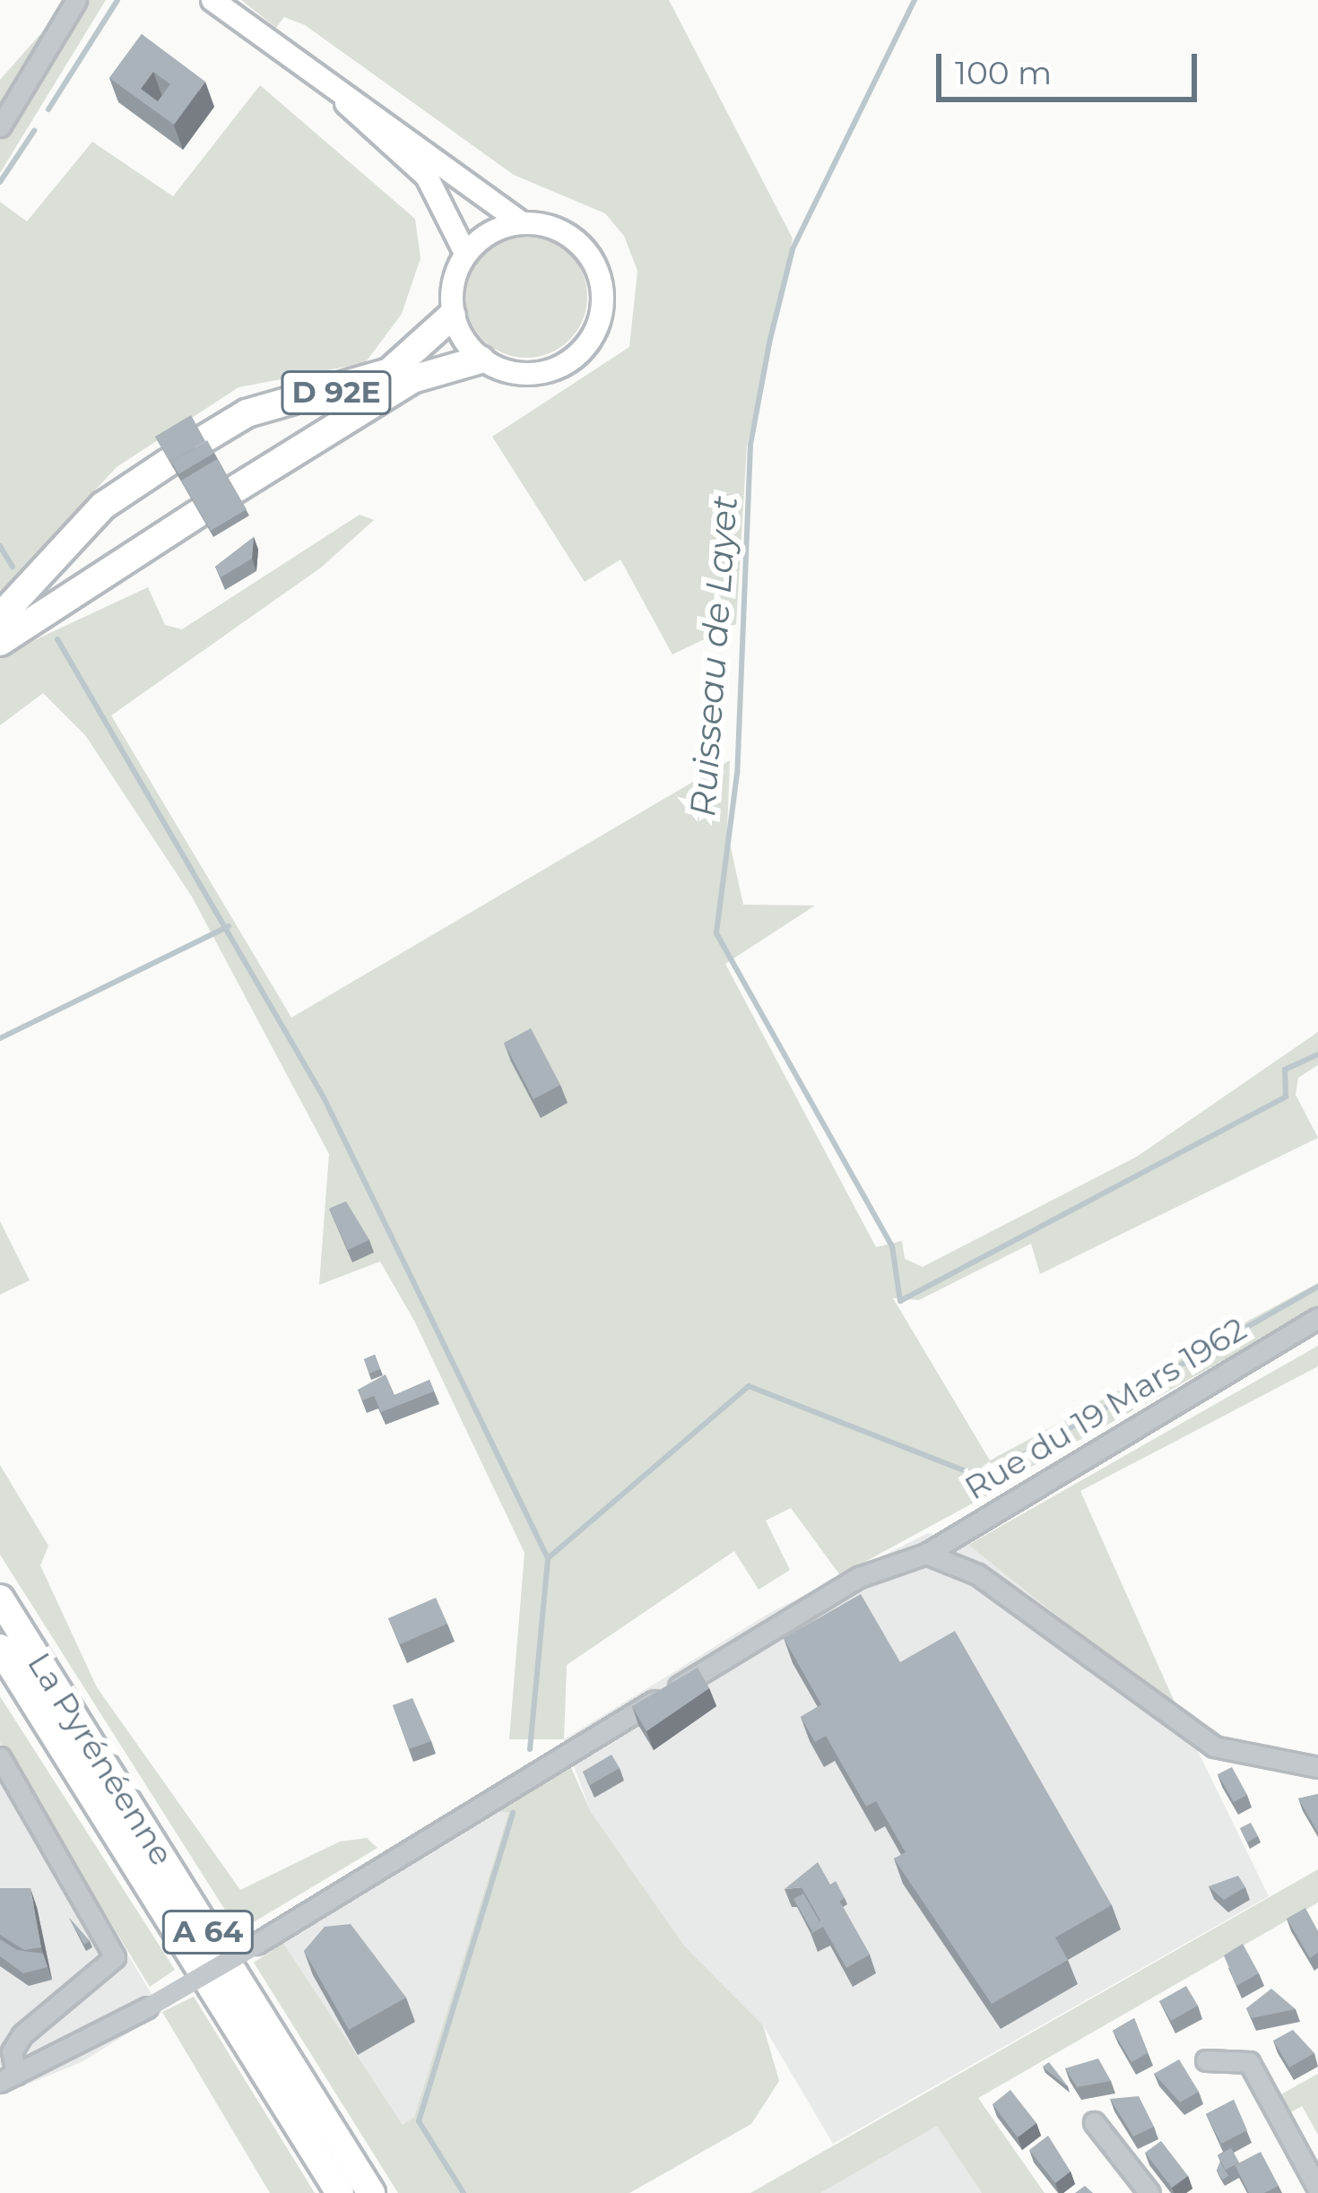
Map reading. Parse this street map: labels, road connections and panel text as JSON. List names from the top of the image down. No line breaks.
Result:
{"streets":{"highway":["D 92E","La Pyrénéenne","A 64"],"street":["Rue du 19 Mars 1962"]},"water":["Ruisseau de Layet"],"scale_bar":"100 m"}
